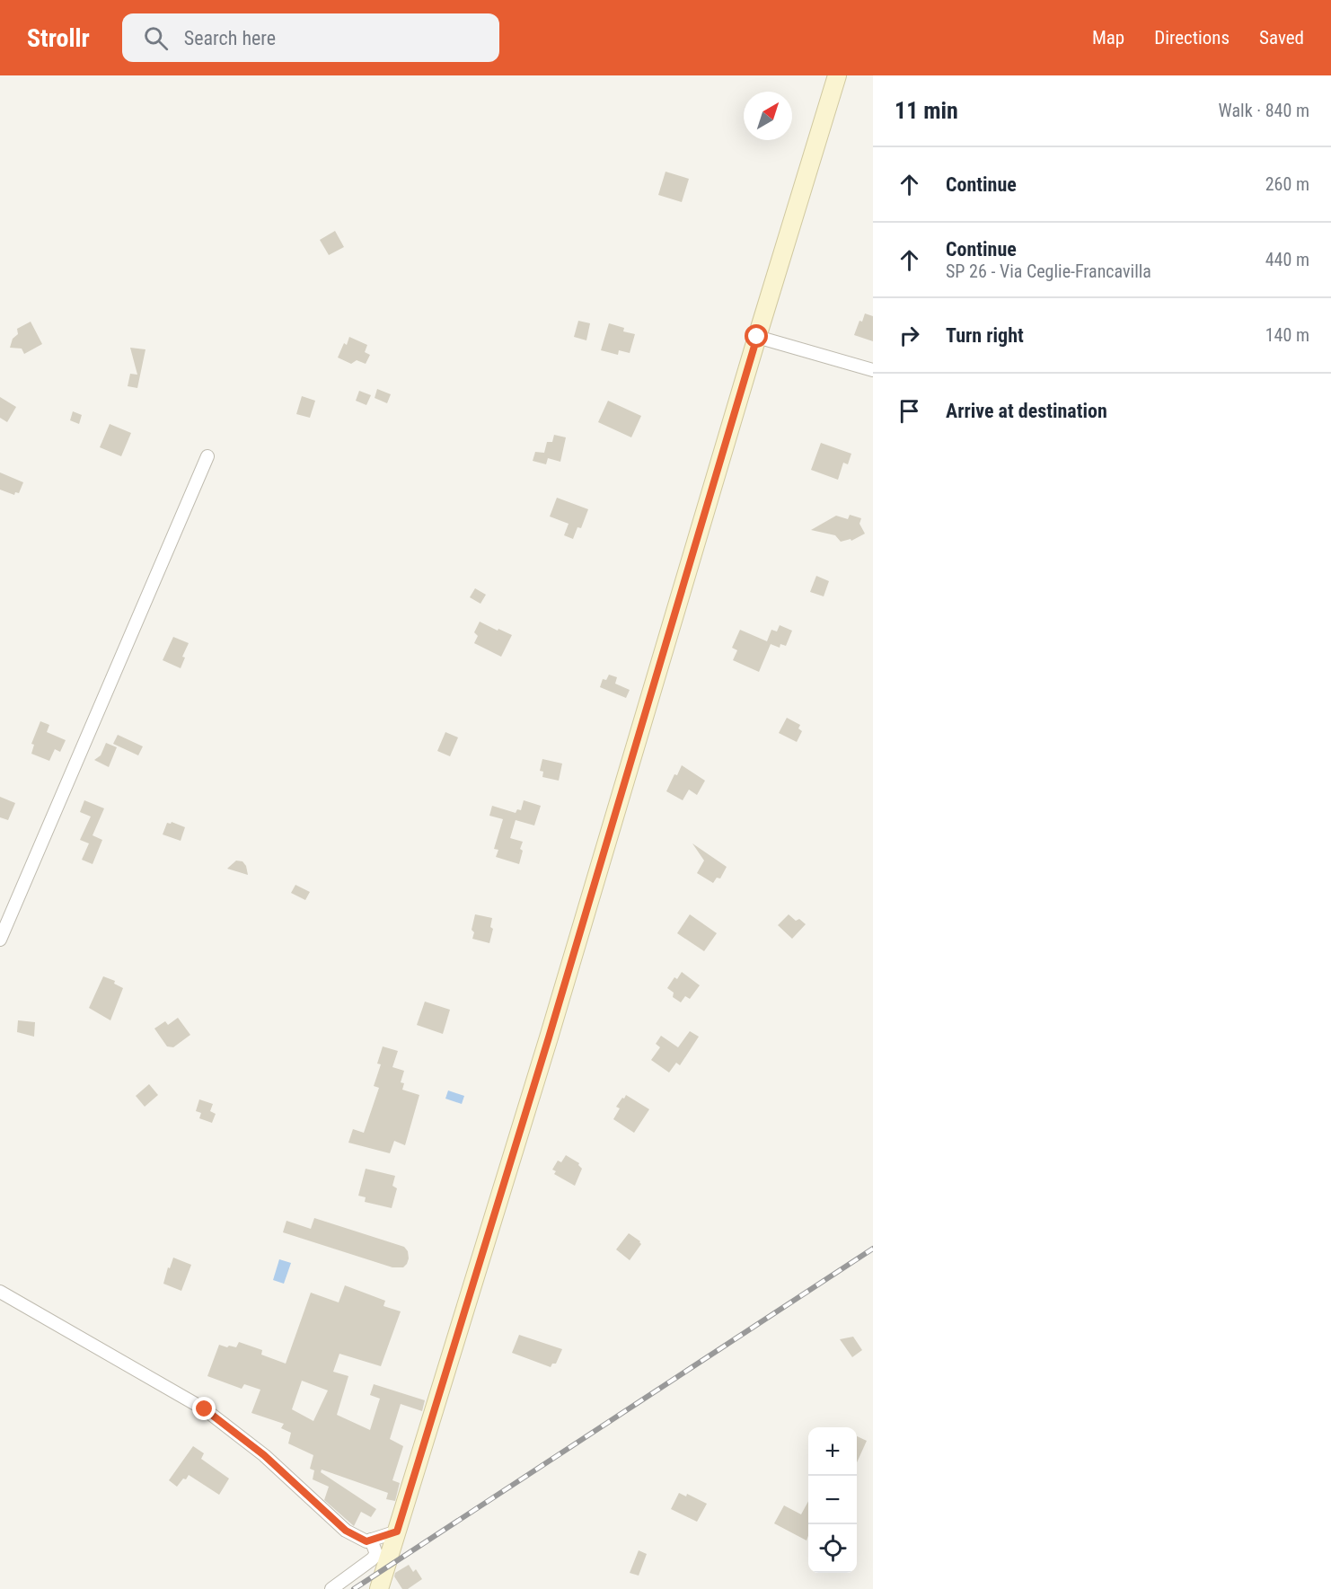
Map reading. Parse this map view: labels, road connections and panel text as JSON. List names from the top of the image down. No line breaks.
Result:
{"north":"top right","page":{"header":"Strollr","search":"Search here","nav":["Map","Directions","Saved"],"heading":["11 min","Walk · 840 m"],"list":[["Continue","260 m"],["Continue","SP 26 - Via Ceglie-Francavilla","440 m"],["Turn right","140 m"],"Arrive at destination"],"map_buttons":["+","−"]}}
